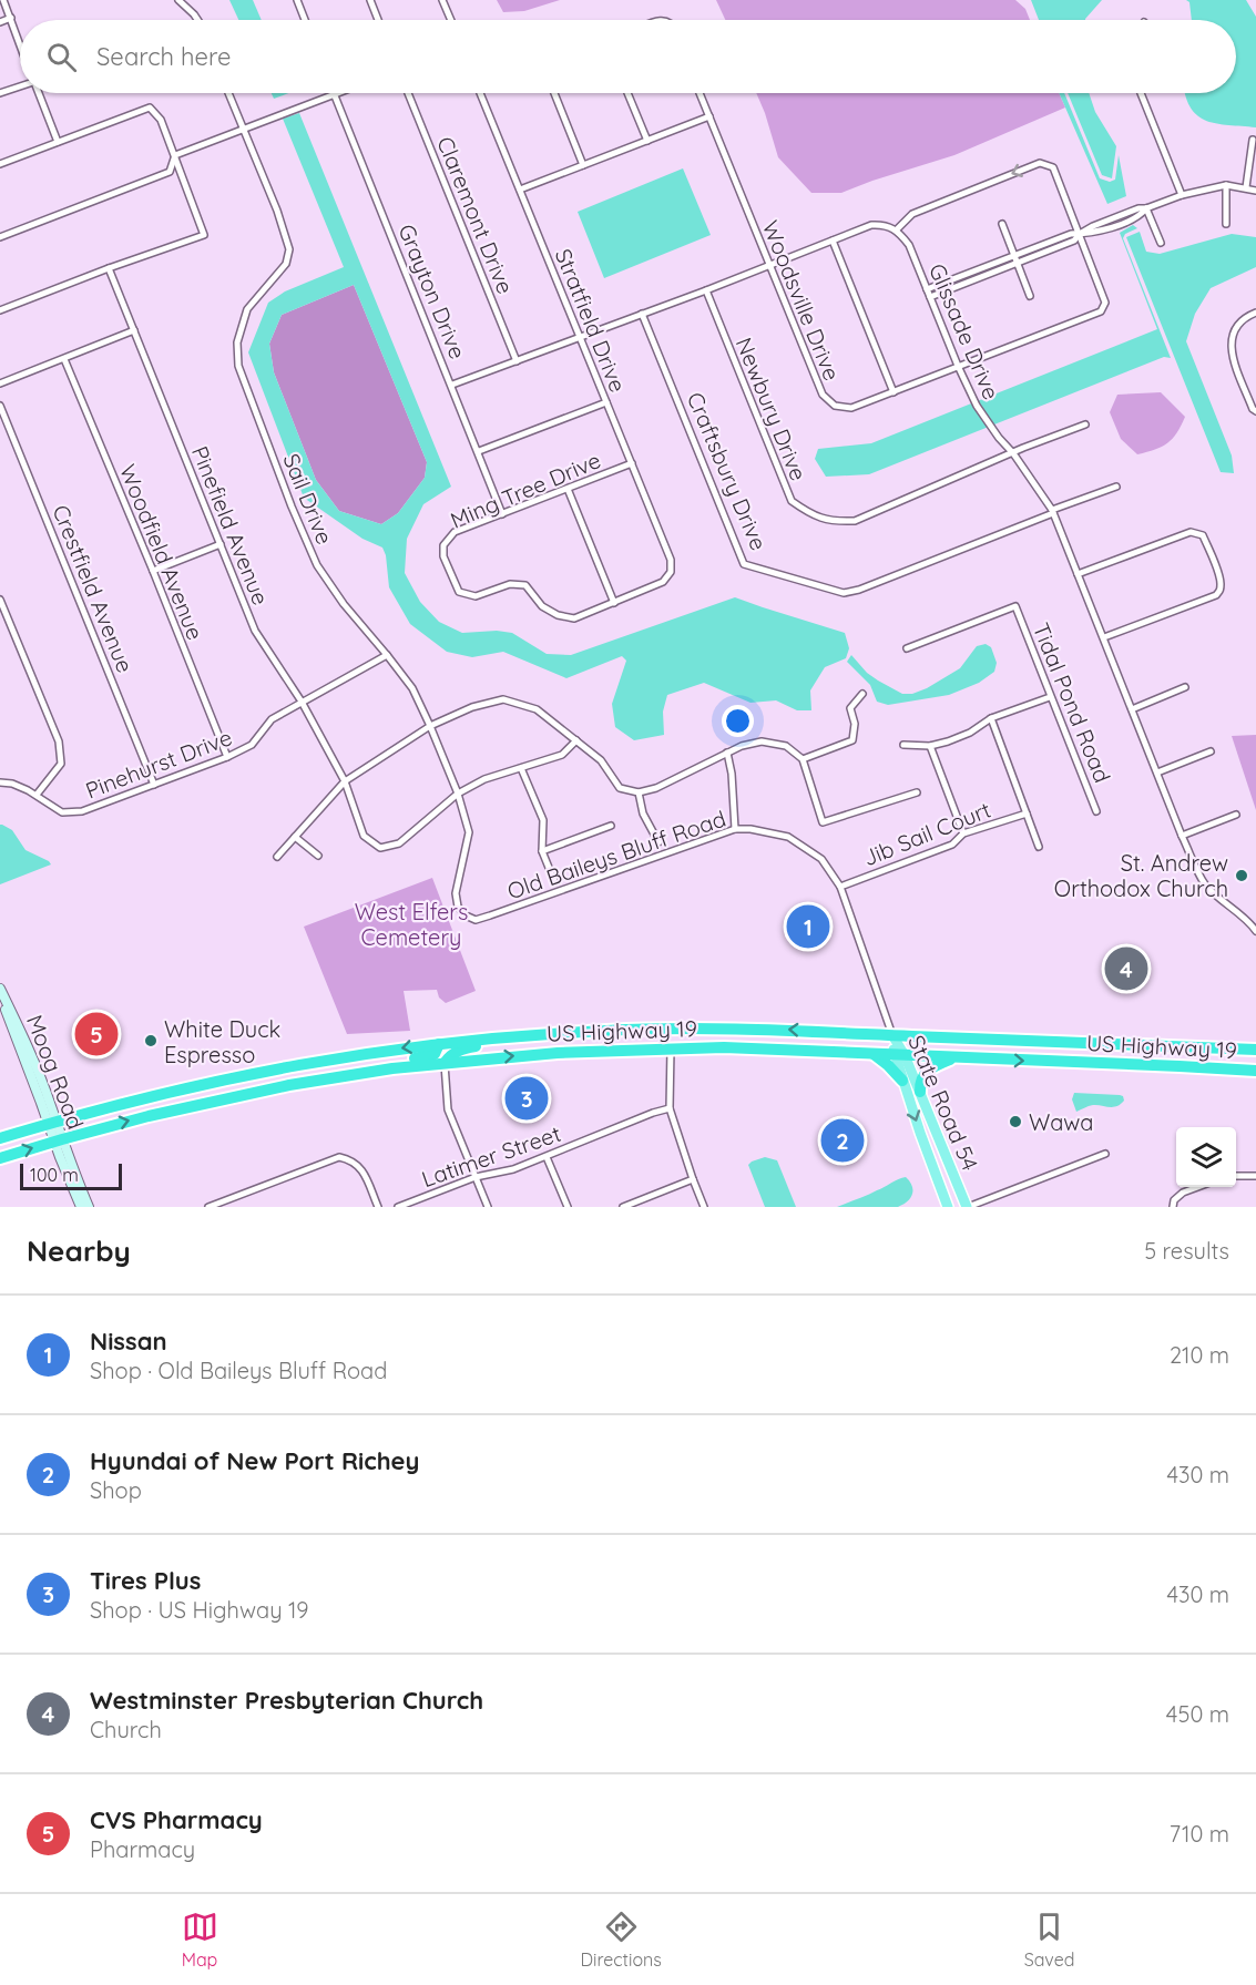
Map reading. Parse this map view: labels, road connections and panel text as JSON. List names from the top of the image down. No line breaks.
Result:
{"streets":{"highway":["US Highway 19"],"main road":["State Road 54"],"street":["Claremont Drive","Grayton Drive","Woodsville Drive","Stratfield Drive","Glissade Drive","Newbury Drive","Craftsbury Drive","Ming Tree Drive","Sail Drive","Pinefield Avenue","Woodfield Avenue","Crestfield Avenue","Tidal Pond Road","Pinehurst Drive","Jib Sail Court","Old Baileys Bluff Road","Moog Road","Latimer Street"]},"crossings":[["Grayton Drive","Ming Tree Drive"],["Woodsville Drive","Glissade Drive"],["Stratfield Drive","Ming Tree Drive"],["Glissade Drive","Newbury Drive"],["Glissade Drive","Craftsbury Drive"],["Sail Drive","Pinefield Avenue"],["Sail Drive","Pinehurst Drive"],["Sail Drive","Old Baileys Bluff Road"],["Pinefield Avenue","Pinehurst Drive"],["Woodfield Avenue","Pinehurst Drive"],["Crestfield Avenue","Pinehurst Drive"],["Jib Sail Court","Old Baileys Bluff Road"],["Old Baileys Bluff Road","US Highway 19"],["Old Baileys Bluff Road","State Road 54"],["US Highway 19","Moog Road"],["US Highway 19","State Road 54"]],"parks":["West Elfers Cemetery"],"places":["St. Andrew Orthodox Church","White Duck Espresso","Wawa"],"scale_bar":"100 m","page":{"search":"Search here","pins":["1","4","5","3","2"],"scale":"100 m","heading":["Nearby","5 results"],"list":[{"mark":"1","name":"Nissan","note":"Shop · Old Baileys Bluff Road","value":"210 m"},{"mark":"2","name":"Hyundai of New Port Richey","note":"Shop","value":"430 m"},{"mark":"3","name":"Tires Plus","note":"Shop · US Highway 19","value":"430 m"},{"mark":"4","name":"Westminster Presbyterian Church","note":"Church","value":"450 m"},{"mark":"5","name":"CVS Pharmacy","note":"Pharmacy","value":"710 m"}],"nav":["Map","Directions","Saved"]}}
